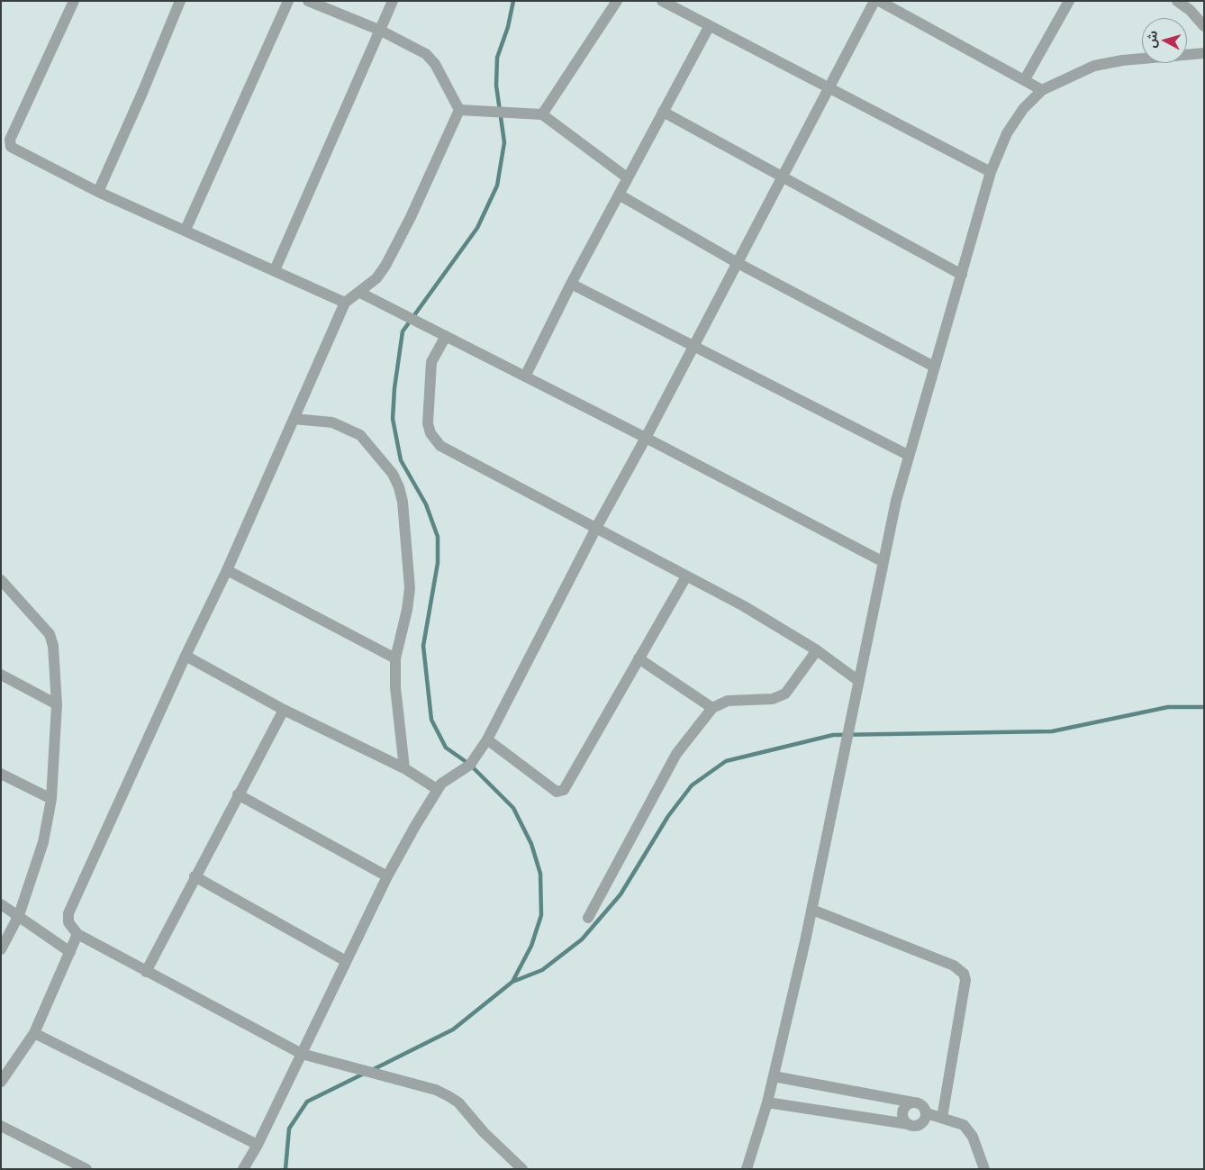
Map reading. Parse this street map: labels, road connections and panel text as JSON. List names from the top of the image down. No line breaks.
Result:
{"north":"left"}
